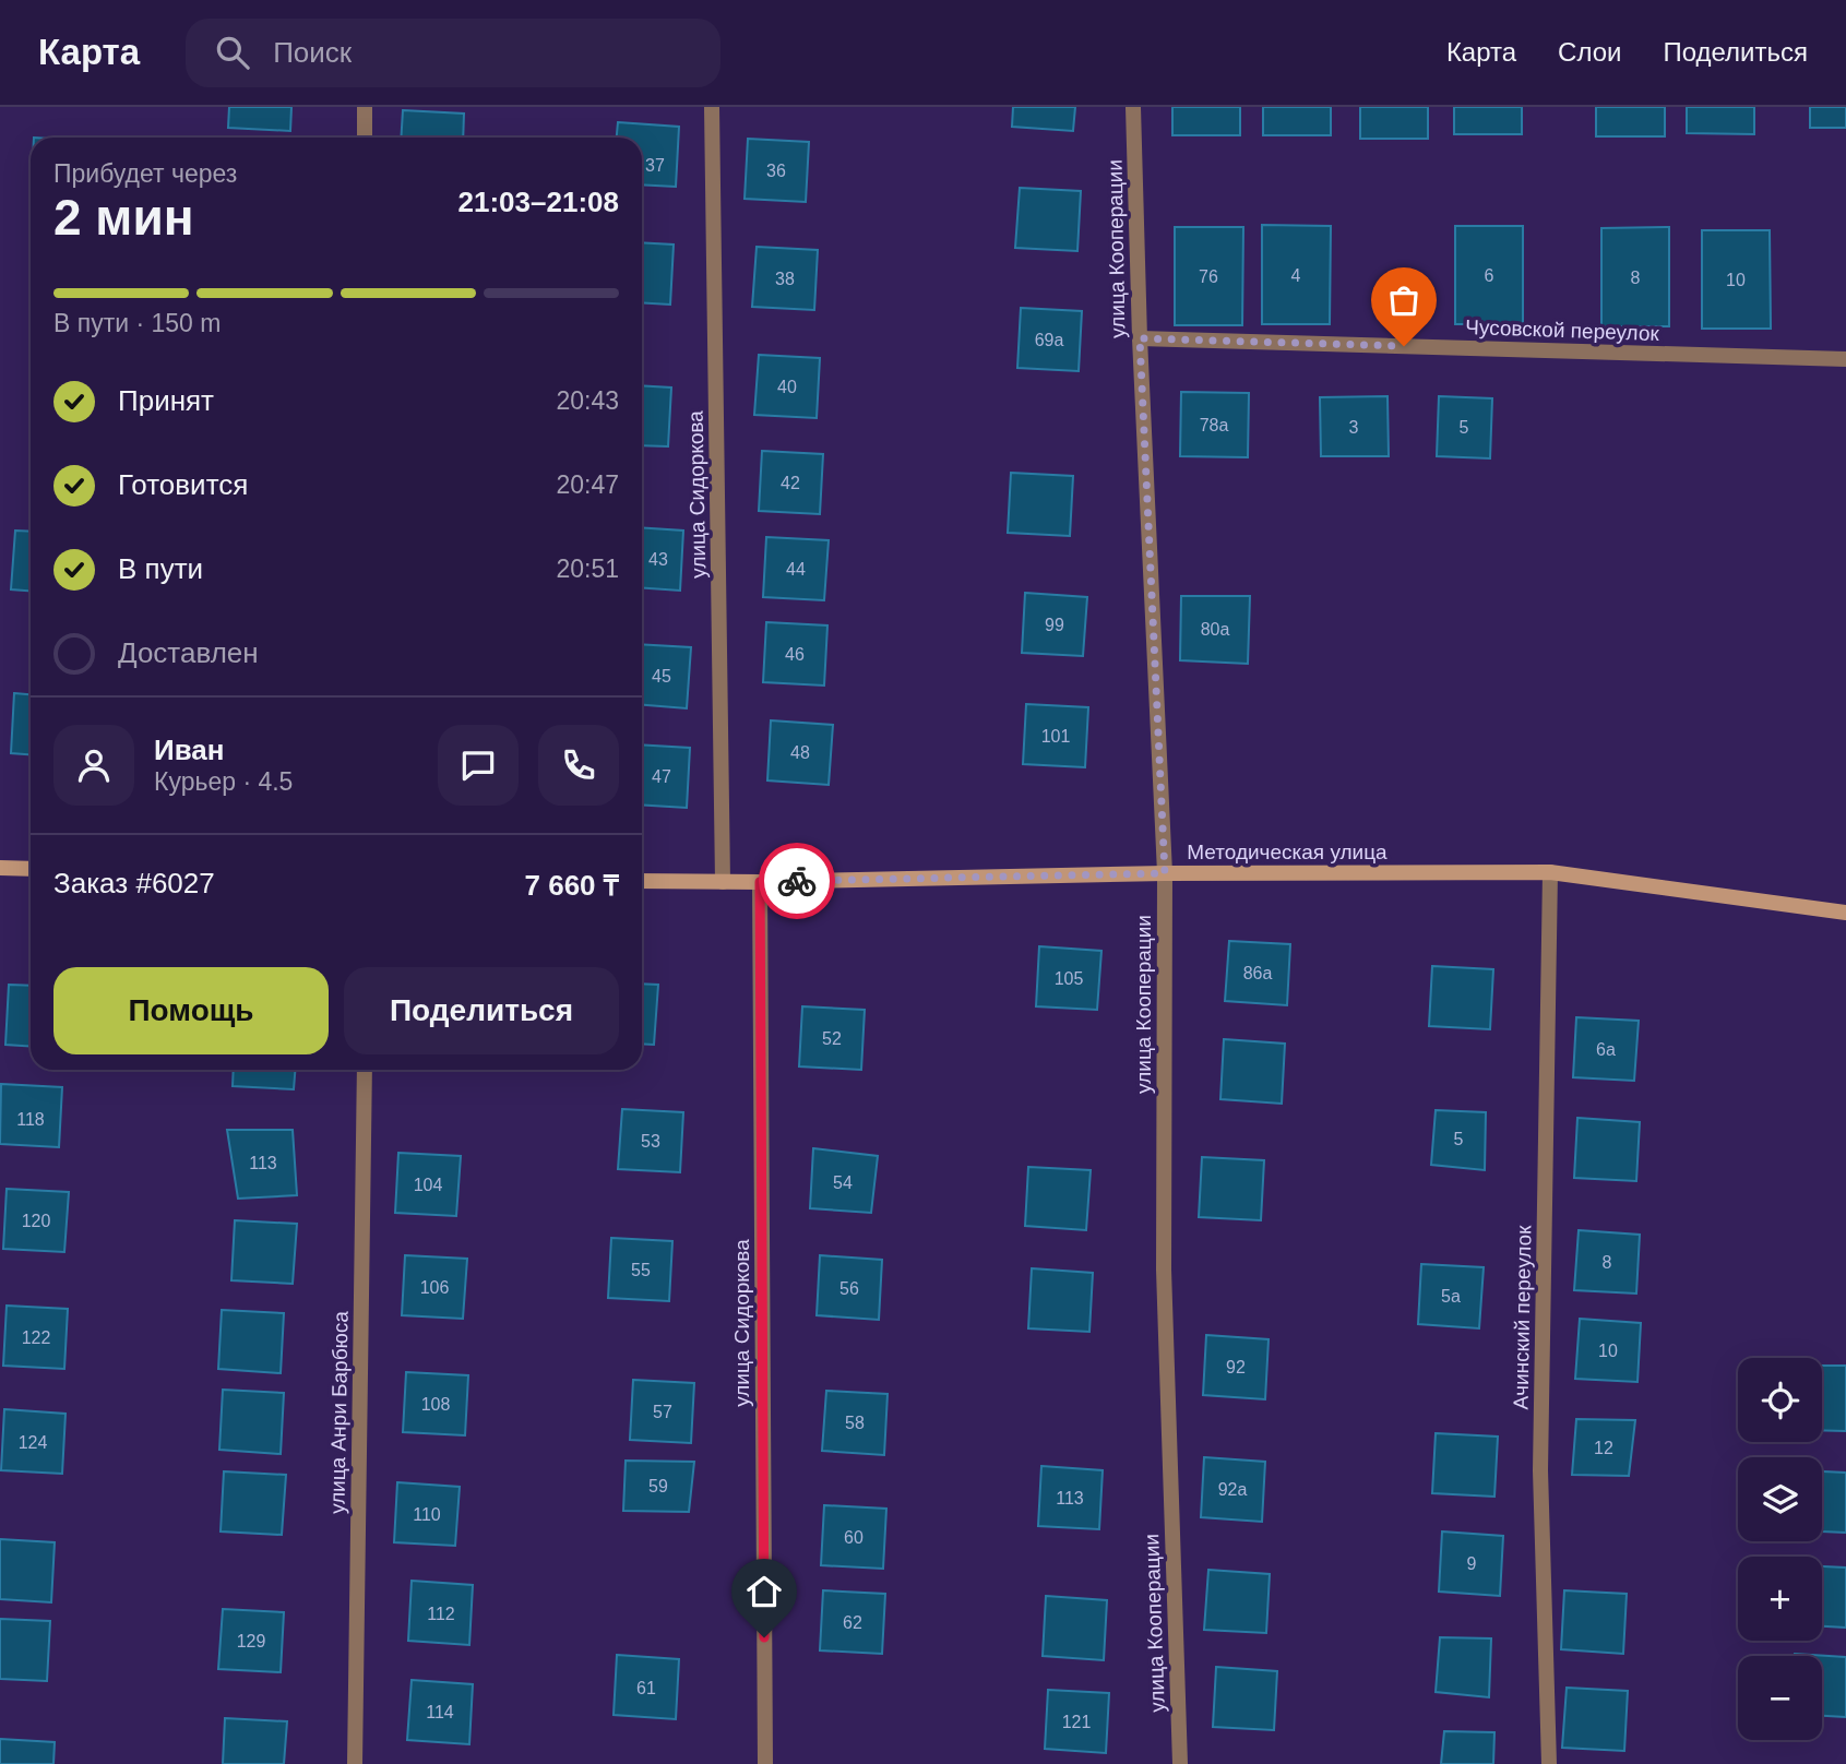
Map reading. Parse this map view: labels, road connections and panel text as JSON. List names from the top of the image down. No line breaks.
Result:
{"streets":{"main road":["Методическая улица"],"street":["улица Кооперации","Чусовской переулок","улица Сидоркова","Ачинский переулок","улица Анри Барбюса"]},"crossings":[["улица Кооперации","Чусовской переулок"],["улица Кооперации","Методическая улица"],["улица Сидоркова","Методическая улица"],["Методическая улица","Ачинский переулок"]],"house_numbers":["37","36","4","6","76","8","38","10","69а","40","78а","3","5","42","43","44","99","80а","46","45","101","48","47","86а","105","52","6а","118","5","53","113","54","104","120","8","55","106","56","5а","122","10","92","108","57","58","124","12","59","92а","113","110","60","9","112","62","129","61","114","121"],"page":{"header":"Карта","search":"Поиск","nav":["Карта","Слои","Поделиться"],"heading":["2 мин","Прибудет через","21:03–21:08"],"panel":["Иван","Курьер · 4.5","Заказ #6027","7 660 ₸"],"bar":"В пути · 150 m","list":[["Принят","20:43"],["Готовится","20:47"],["В пути","20:51"],"Доставлен"],"buttons":["Помощь","Поделиться"],"map_buttons":["+","−"]}}
